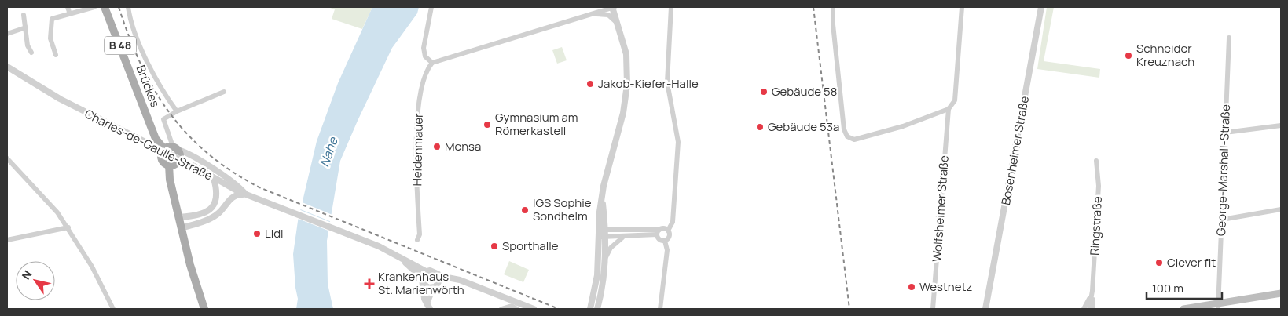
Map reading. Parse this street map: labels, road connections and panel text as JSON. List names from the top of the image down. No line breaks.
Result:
{"streets":{"main road":["B 48","Brückes"],"street":["Charles-de-Gaulle-Straße","Heidenmauer","Bosenheimer Straße","George-Marshall-Straße","Wolfsheimer Straße","Ringstraße"]},"water":["Nahe"],"places":{"other":["Schneider Kreuznach","Jakob-Kiefer-Halle","Gebäude 58","Gymnasium am Römerkastell","Gebäude 53a","Mensa","IGS Sophie Sondhelm","Lidl","Sporthalle","Clever fit","Westnetz"],"health":["Krankenhaus St. Marienwörth"]},"scale_bar":"100 m","north":"top left"}
